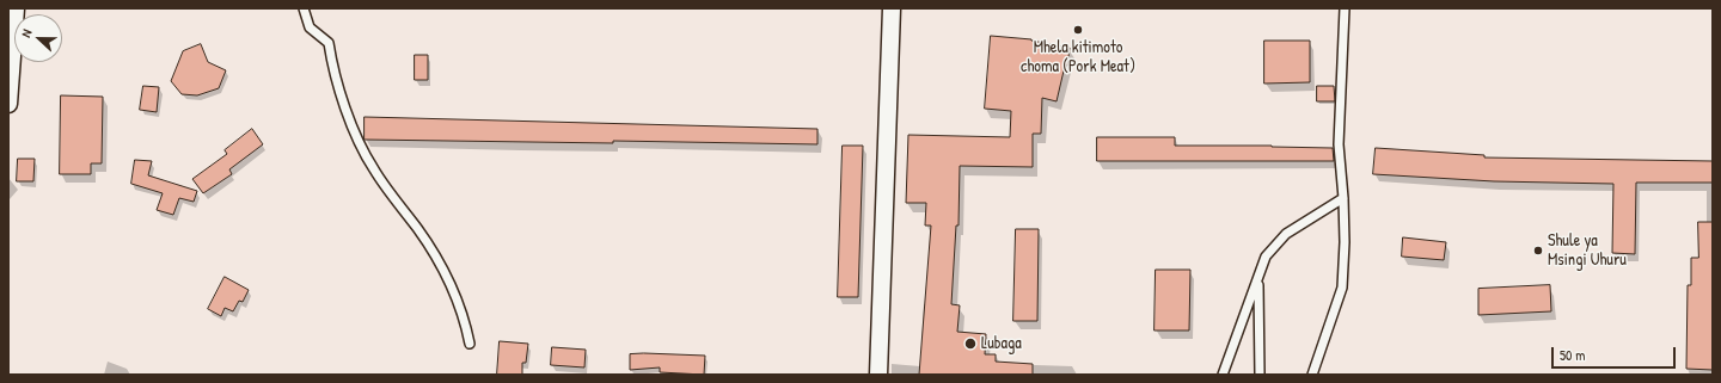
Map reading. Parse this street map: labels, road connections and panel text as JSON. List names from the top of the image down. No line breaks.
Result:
{"places":["Mhela kitimoto choma (Pork Meat)","Shule ya Msingi Uhuru","Lubaga"],"scale_bar":"50 m","north":"left"}
